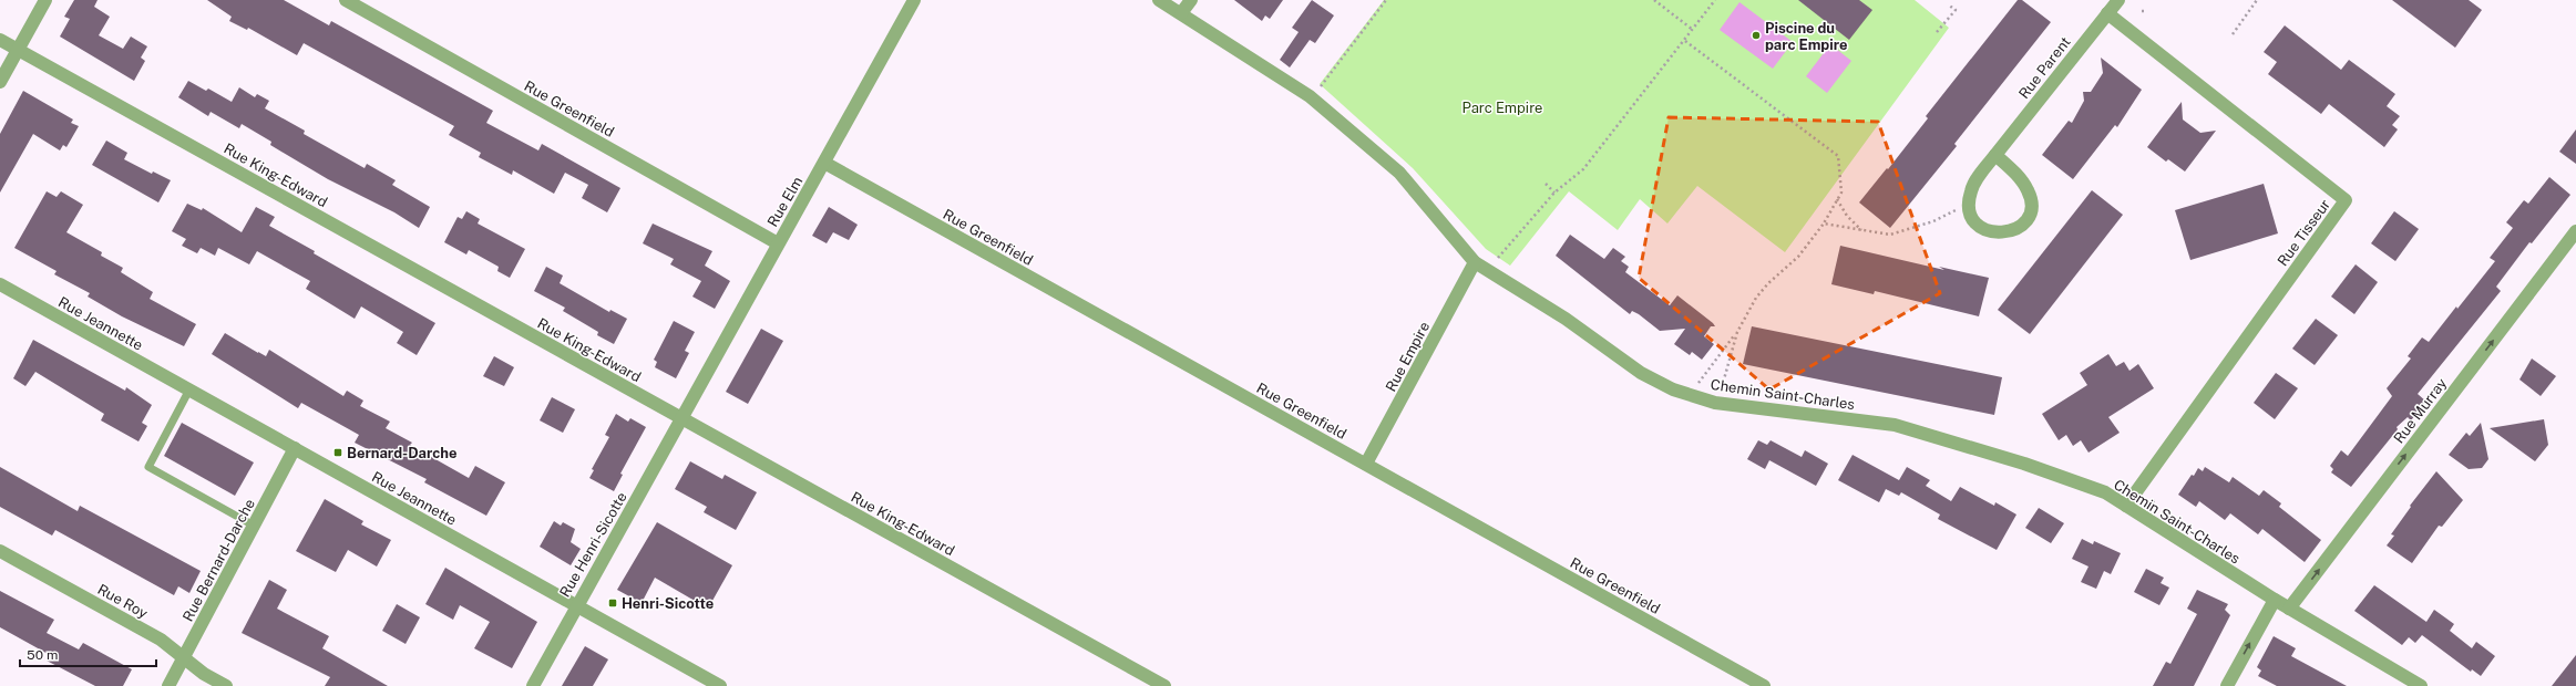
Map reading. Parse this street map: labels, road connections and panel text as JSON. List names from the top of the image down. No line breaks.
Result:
{"streets":{"street":["Rue Parent","Rue Greenfield","Rue King-Edward","Rue Elm","Rue Tisseur","Rue Jeannette","Rue Empire","Chemin Saint-Charles","Rue Murray","Rue Henri-Sicotte","Rue Bernard-Darche","Rue Roy"]},"crossings":[["Rue Parent","Rue Tisseur"],["Rue Greenfield","Rue Elm"],["Rue Greenfield","Rue Empire"],["Rue King-Edward","Rue Elm"],["Rue King-Edward","Rue Henri-Sicotte"],["Rue Elm","Rue Henri-Sicotte"],["Rue Tisseur","Chemin Saint-Charles"],["Rue Jeannette","Rue Henri-Sicotte"],["Rue Jeannette","Rue Bernard-Darche"],["Rue Empire","Chemin Saint-Charles"],["Chemin Saint-Charles","Rue Murray"],["Rue Bernard-Darche","Rue Roy"]],"one_way":["Rue Murray"],"parks":["Parc Empire"],"places":{"other":["Piscine du parc Empire"],"transit":["Bernard-Darche","Henri-Sicotte"]},"scale_bar":"50 m"}
